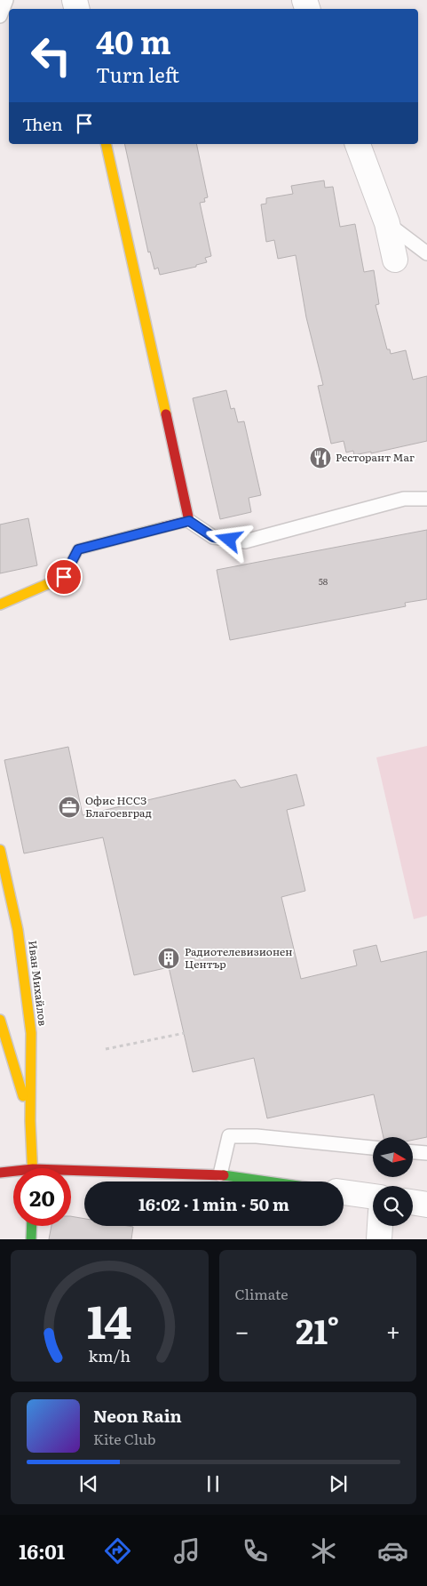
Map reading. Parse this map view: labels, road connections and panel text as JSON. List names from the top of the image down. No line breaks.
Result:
{"streets":{"street":["Иван Михайлов"]},"places":{"restaurant":["Ресторант Маг"],"office":["Офис НССЗ Благоевград"],"building":["Радиотелевизионен Център"]},"house_numbers":["58"],"north":"right","page":{"turn":["40 m","Turn left"],"then":"Then","limit":"20","trip":"16:02 · 1 min · 50 m","tile":"Climate","heat":["−","21°","+"],"song":["Neon Rain","Kite Club"],"tabs":"16:01","gauge":["14","km/h"]}}
